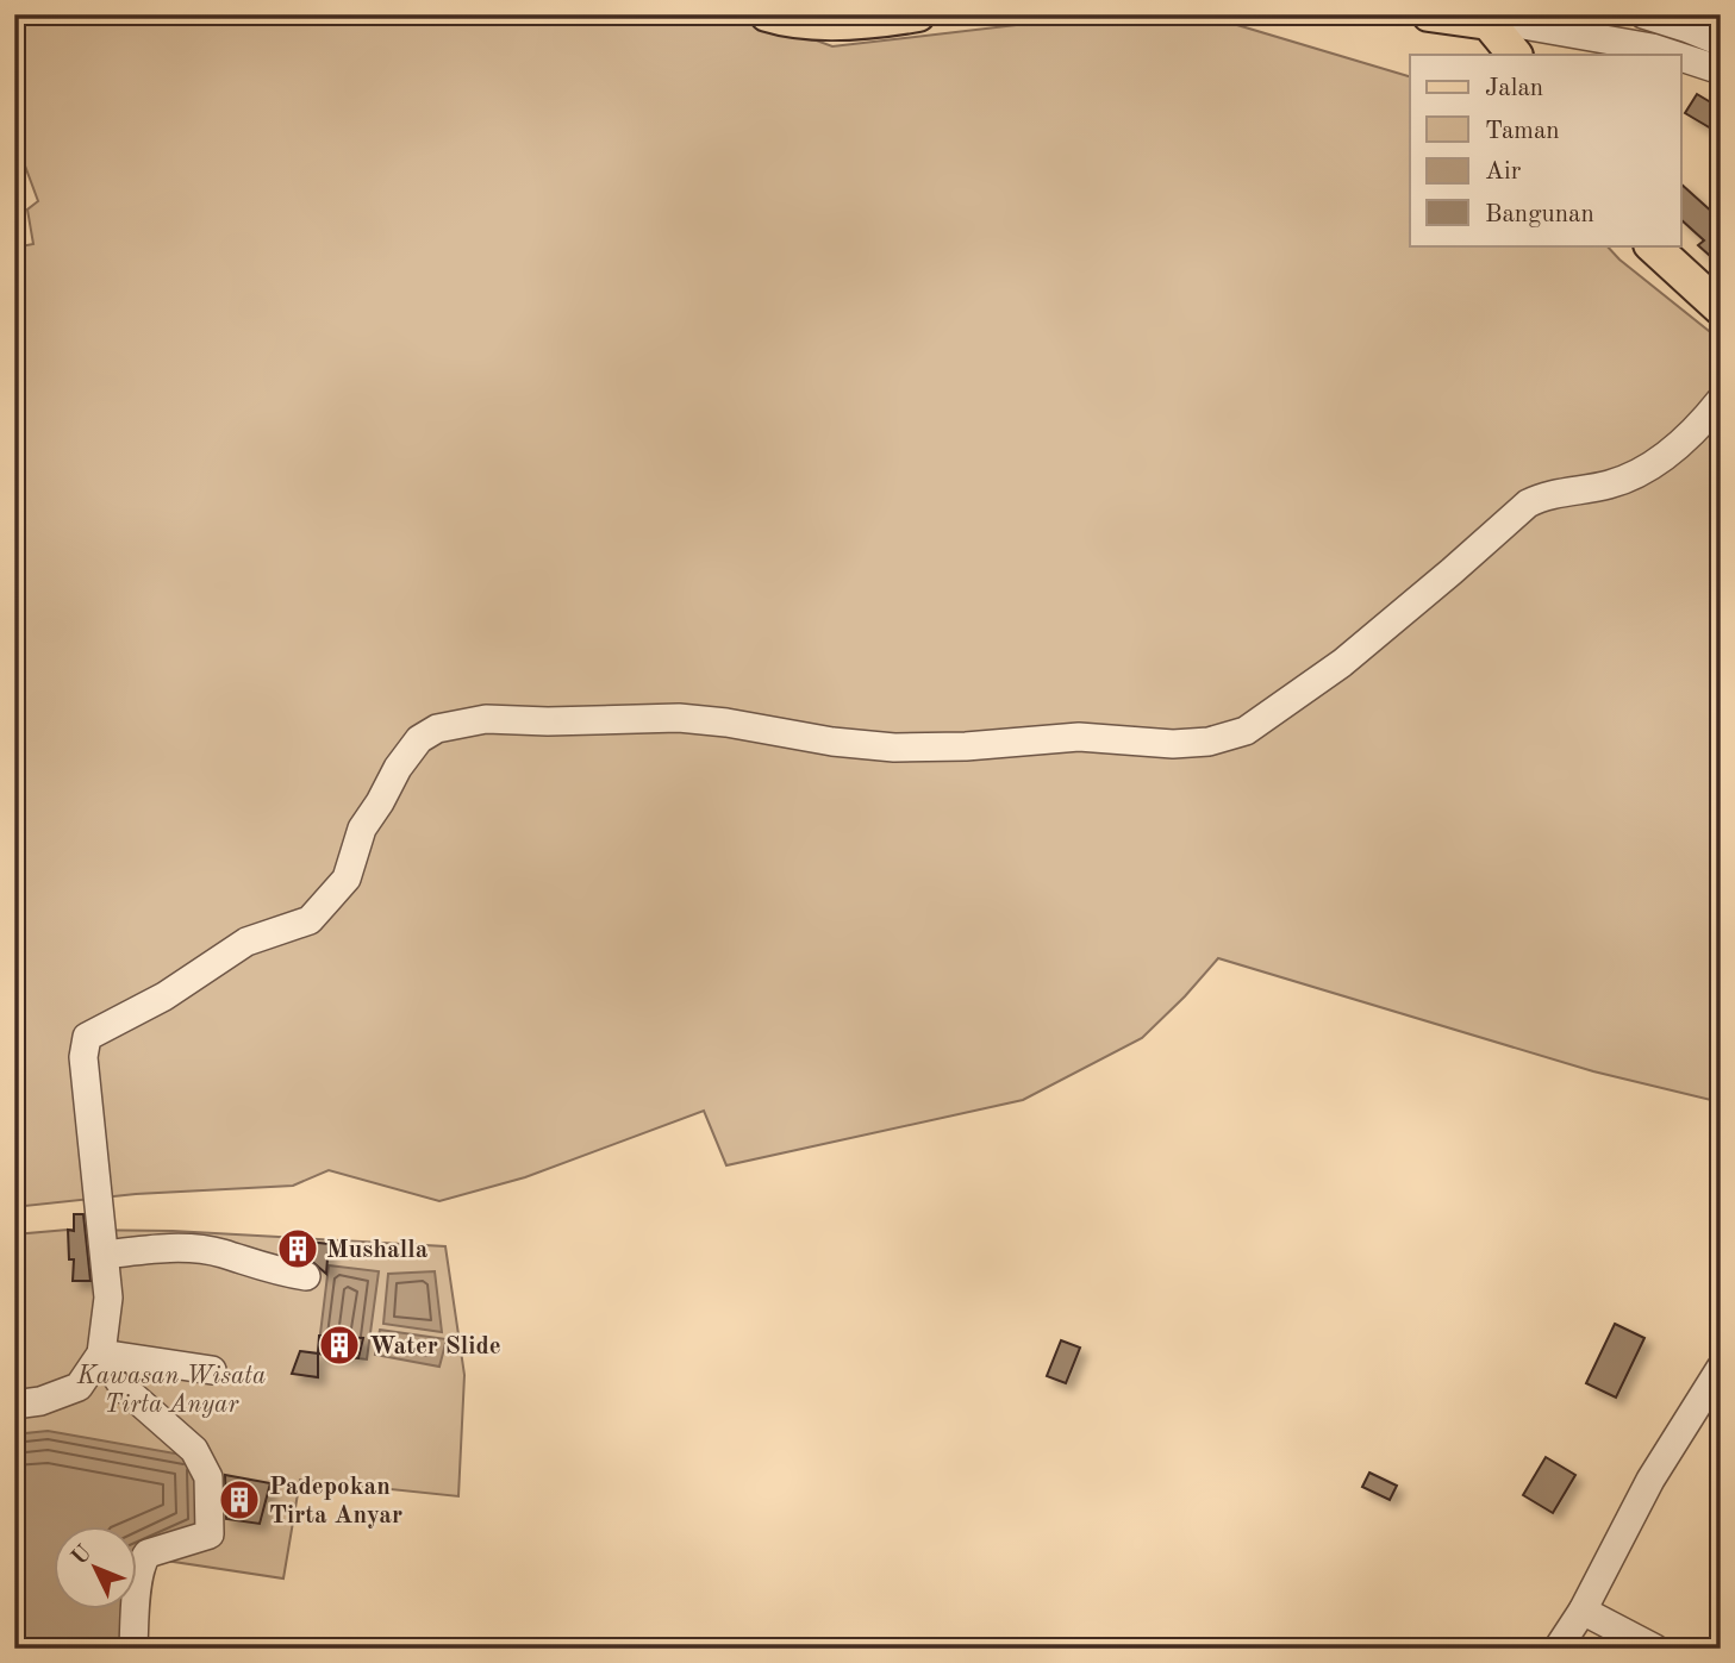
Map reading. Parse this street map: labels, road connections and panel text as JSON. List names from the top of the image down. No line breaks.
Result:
{"parks":["Kawasan Wisata Tirta Anyar"],"places":{"building":["Mushalla","Water Slide","Padepokan Tirta Anyar"]},"legend":["Jalan","Taman","Air","Bangunan"],"north":"top left"}
